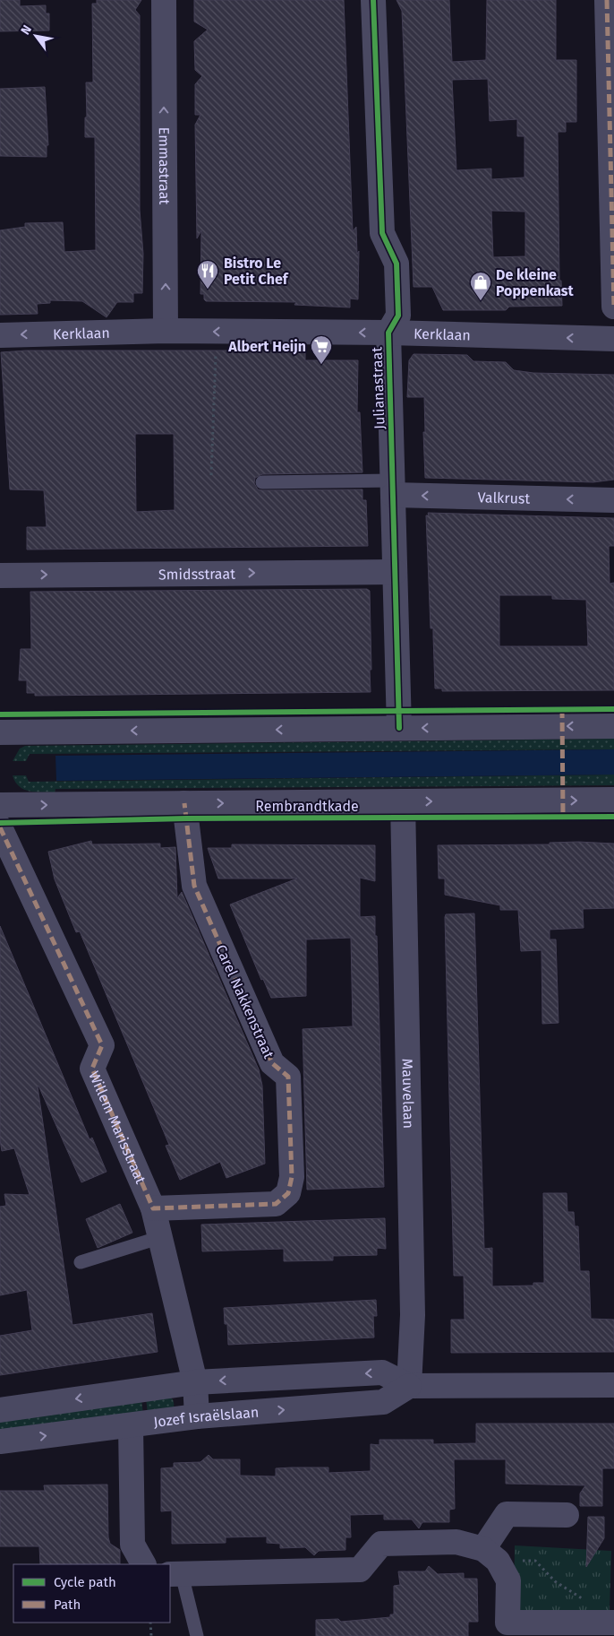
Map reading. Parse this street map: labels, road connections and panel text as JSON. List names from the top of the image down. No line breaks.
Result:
{"streets":{"street":["Emmastraat","Kerklaan","Julianastraat","Valkrust","Smidsstraat","Rembrandtkade","Carel Nakkenstraat","Mauvelaan","Willem Marisstraat","Jozef Israëlslaan"]},"crossings":[["Emmastraat","Kerklaan"],["Kerklaan","Julianastraat"],["Julianastraat","Valkrust"],["Julianastraat","Smidsstraat"],["Rembrandtkade","Carel Nakkenstraat"],["Rembrandtkade","Mauvelaan"],["Carel Nakkenstraat","Willem Marisstraat"],["Mauvelaan","Jozef Israëlslaan"],["Willem Marisstraat","Jozef Israëlslaan"]],"one_way":["Emmastraat","Kerklaan","Valkrust"],"places":{"restaurant":["Bistro Le Petit Chef"],"shop":["De kleine Poppenkast"],"supermarket":["Albert Heijn"]},"legend":["Cycle path","Path"],"north":"top left"}
